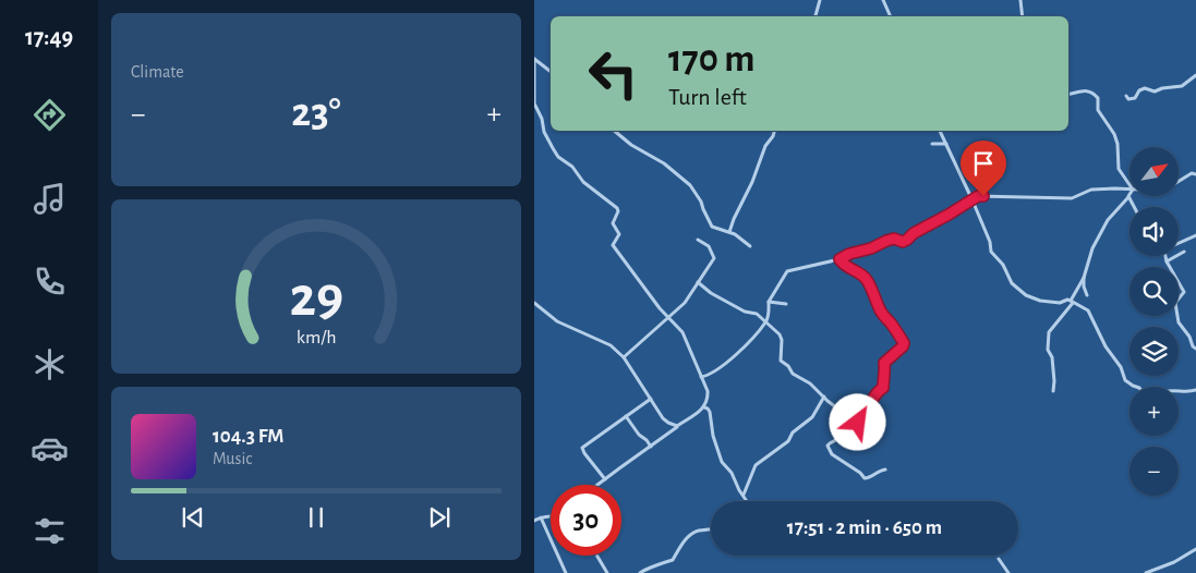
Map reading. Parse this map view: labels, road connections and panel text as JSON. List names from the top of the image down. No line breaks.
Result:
{"north":"top right","page":{"tabs":"17:49","tile":"Climate","turn":["170 m","Turn left"],"heat":["−","23°","+"],"map_buttons":["+","−"],"song":["104.3 FM","Music"],"limit":"30","trip":"17:51 · 2 min · 650 m","gauge":["29","km/h"]}}
